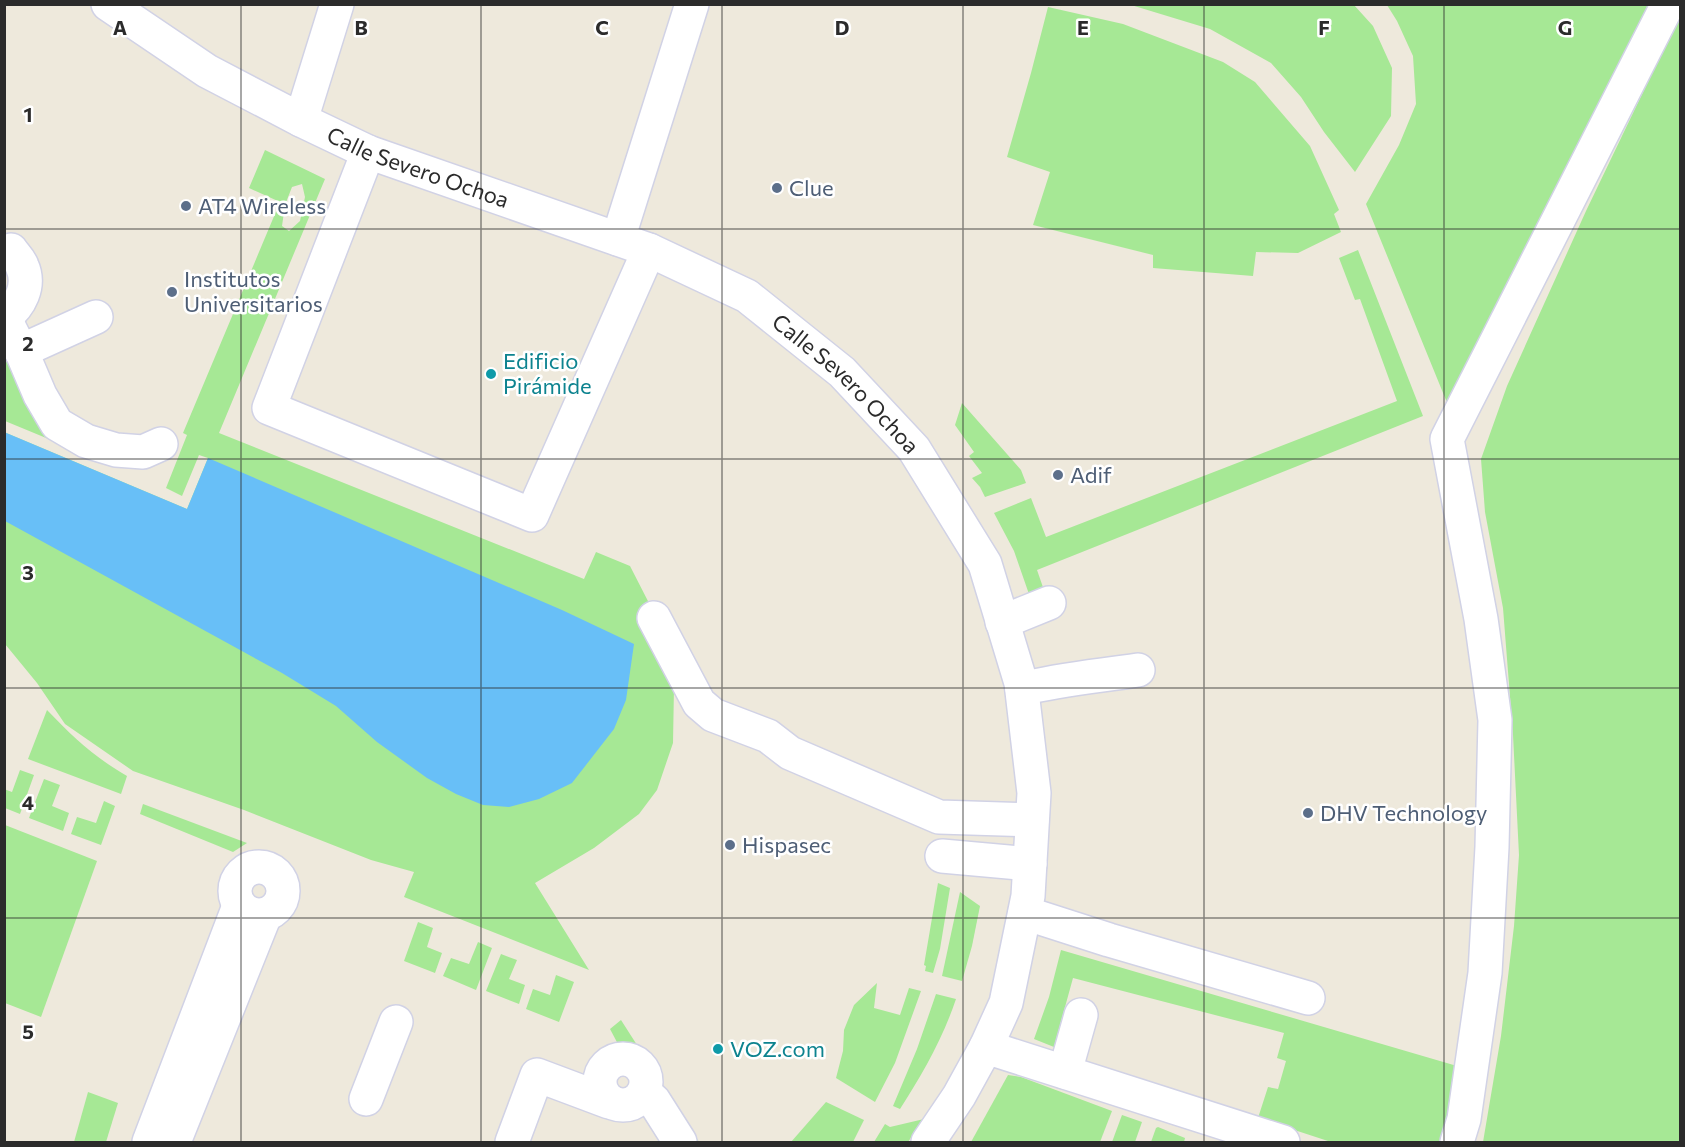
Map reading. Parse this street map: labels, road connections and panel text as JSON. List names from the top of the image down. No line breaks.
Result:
{"streets":{"street":["Calle Severo Ochoa"]},"places":["Clue","AT4 Wireless","Institutos Universitarios","Edificio Pirámide","Adif","DHV Technology","Hispasec","VOZ.com"],"grid":{"columns":["A","B","C","D","E","F","G"],"rows":["1","2","3","4","5"]}}
